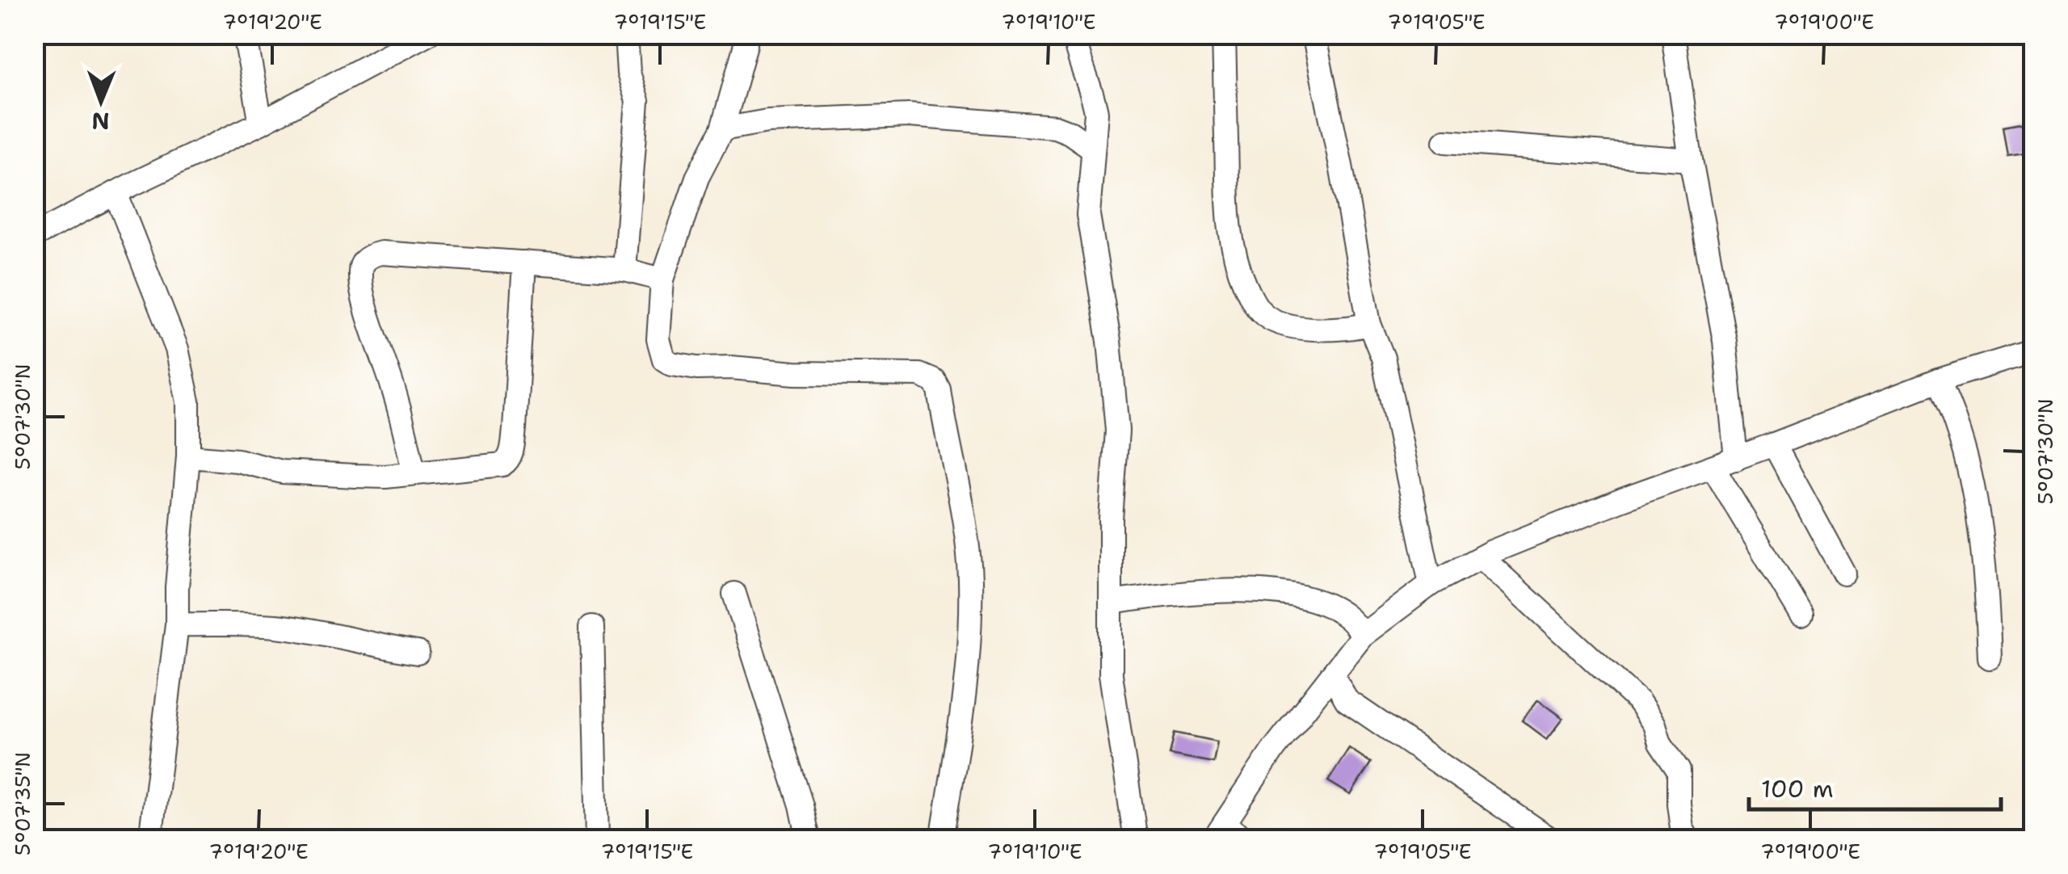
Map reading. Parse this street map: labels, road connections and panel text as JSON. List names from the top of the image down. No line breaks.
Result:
{"scale_bar":"100 m","north":"bottom","coordinates":["7°19'20\"E","7°19'15\"E","7°19'10\"E","7°19'05\"E","7°19'00\"E","5°07'30\"N","5°07'35\"N"]}
